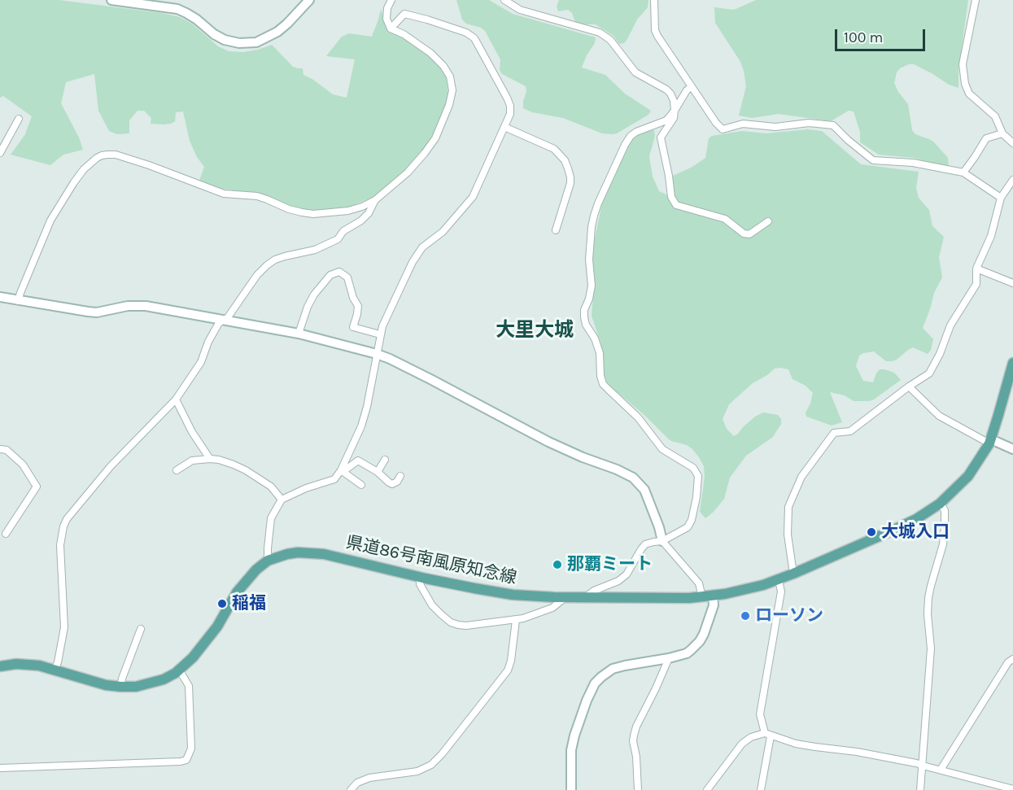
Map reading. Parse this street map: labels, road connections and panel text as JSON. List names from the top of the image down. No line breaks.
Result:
{"streets":{"main road":["県道86号南風原知念線"]},"districts":["大里大城"],"places":["大城入口","那覇ミート","稲福","ローソン"],"scale_bar":"100 m"}
